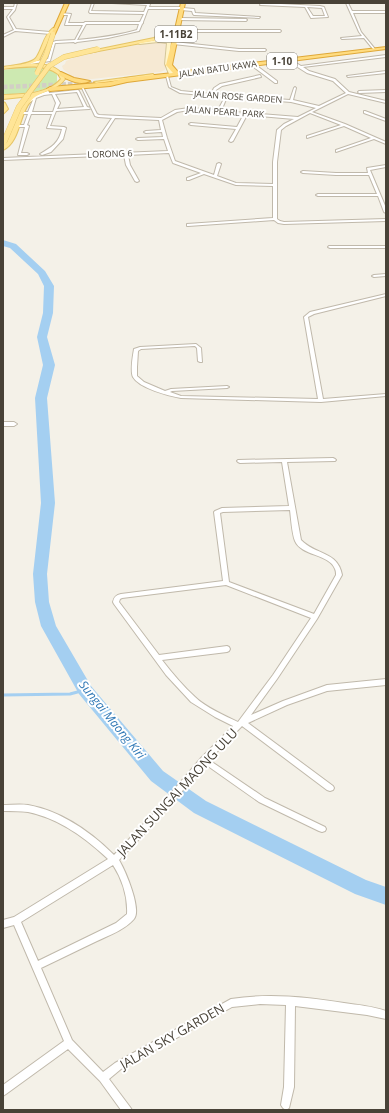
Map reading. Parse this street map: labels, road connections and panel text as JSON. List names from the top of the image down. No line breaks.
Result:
{"streets":{"highway":["1-11B2","1-10","JALAN BATU KAWA"],"street":["JALAN ROSE GARDEN","JALAN PEARL PARK","LORONG 6","JALAN SUNGAI MAONG ULU","JALAN SKY GARDEN"]},"crossings":[["1-11B2","JALAN BATU KAWA"],["1-11B2","JALAN ROSE GARDEN"],["JALAN BATU KAWA","JALAN ROSE GARDEN"]],"water":["Sungai Maong Kiri"]}
